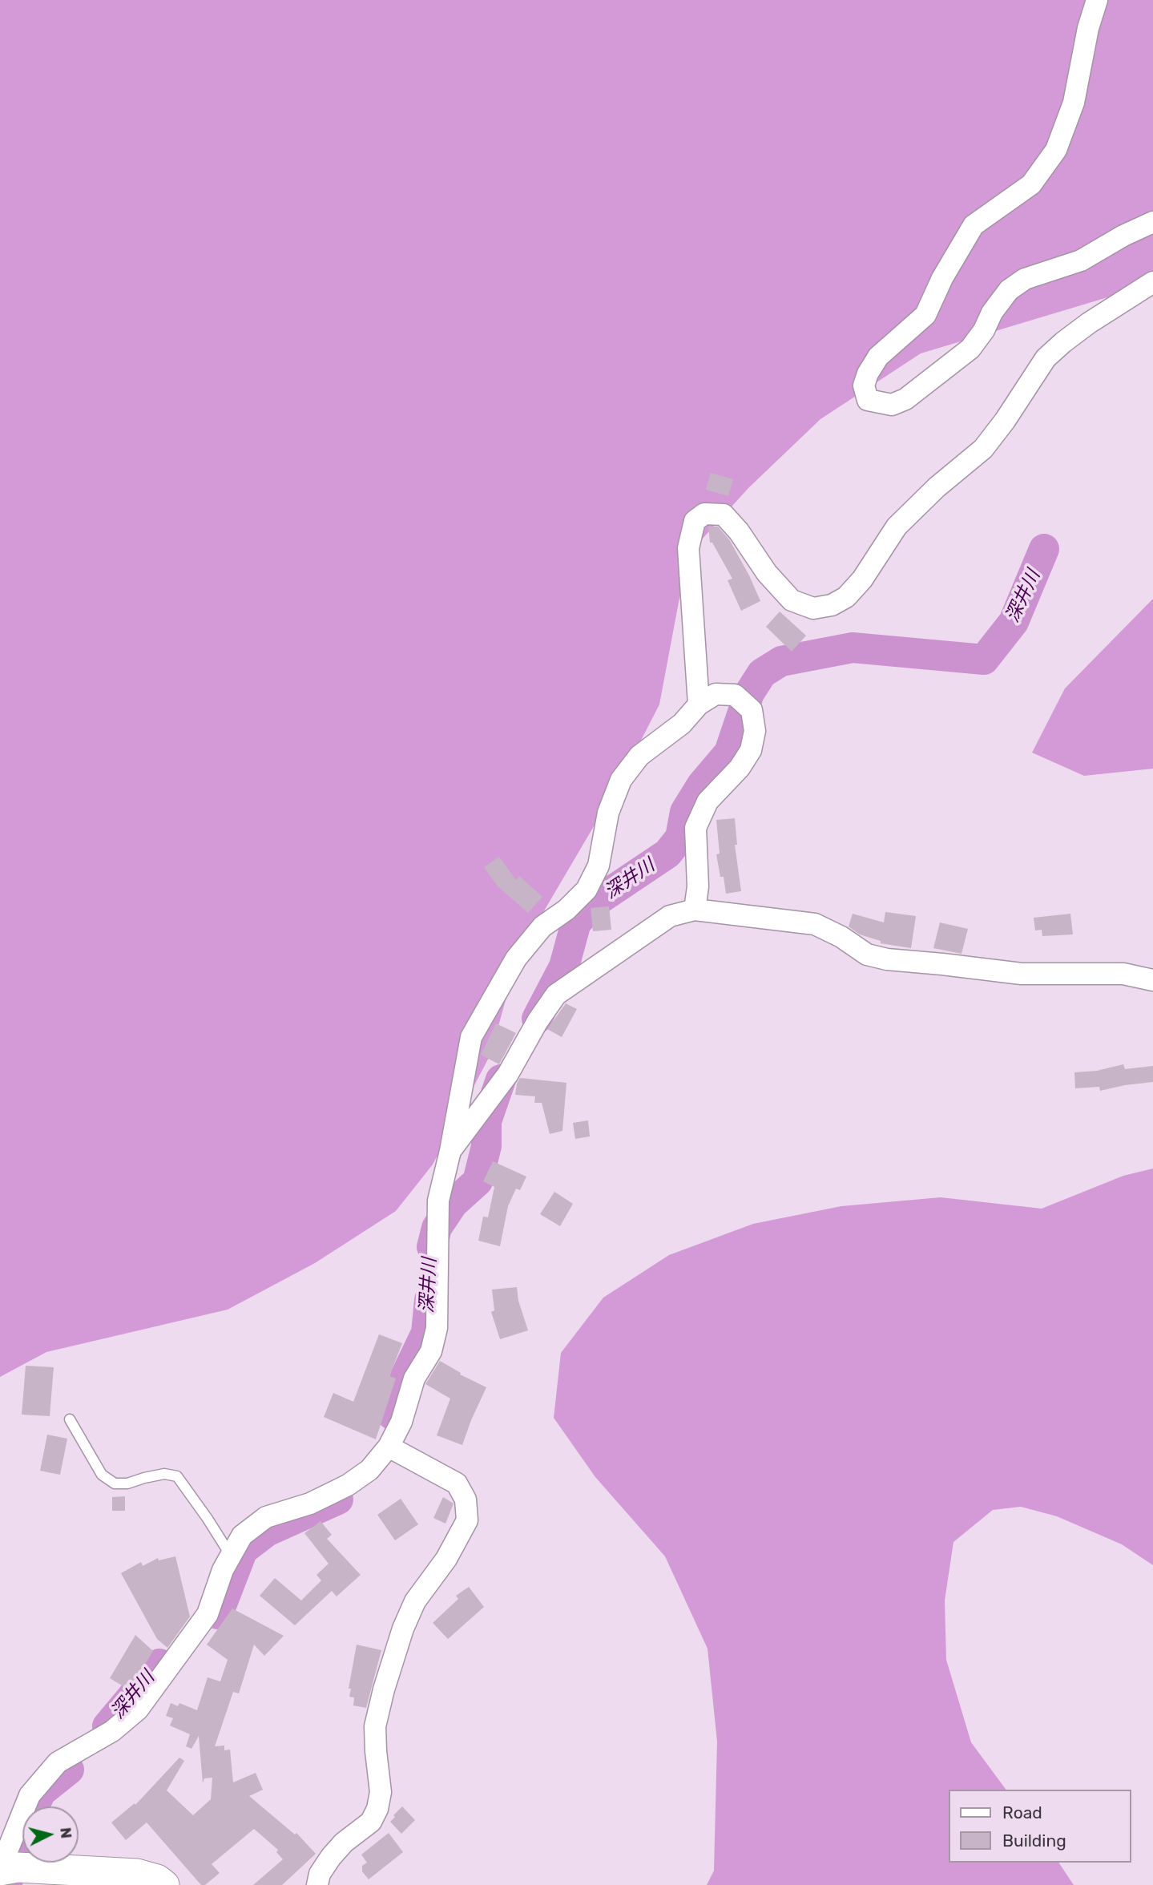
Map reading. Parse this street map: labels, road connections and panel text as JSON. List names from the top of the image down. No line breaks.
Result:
{"water":["深井川"],"legend":["Road","Building"],"north":"right"}
